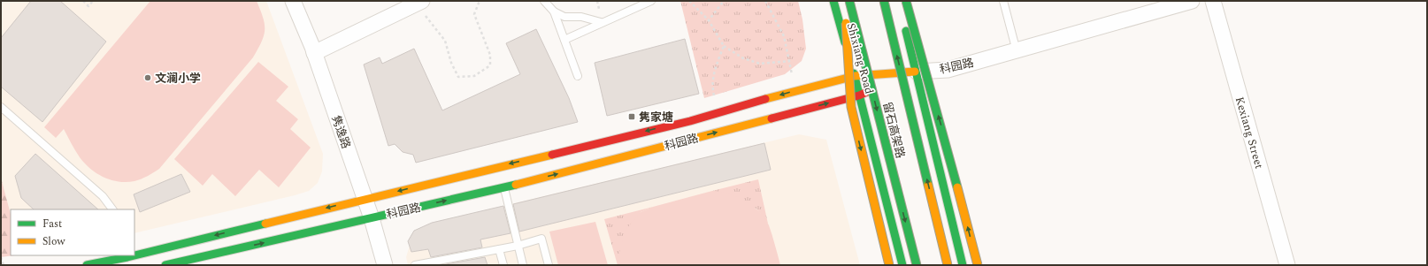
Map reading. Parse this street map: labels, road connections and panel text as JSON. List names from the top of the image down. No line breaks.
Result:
{"streets":{"main road":["Shixiang Road","科园路","留石高架路"],"street":["隽逸路","Kexiang Street"]},"crossings":[["Shixiang Road","科园路"],["科园路","隽逸路"]],"places":{"other":["文澜小学"],"transit":["隽家塘"]},"legend":["Fast","Slow"]}
